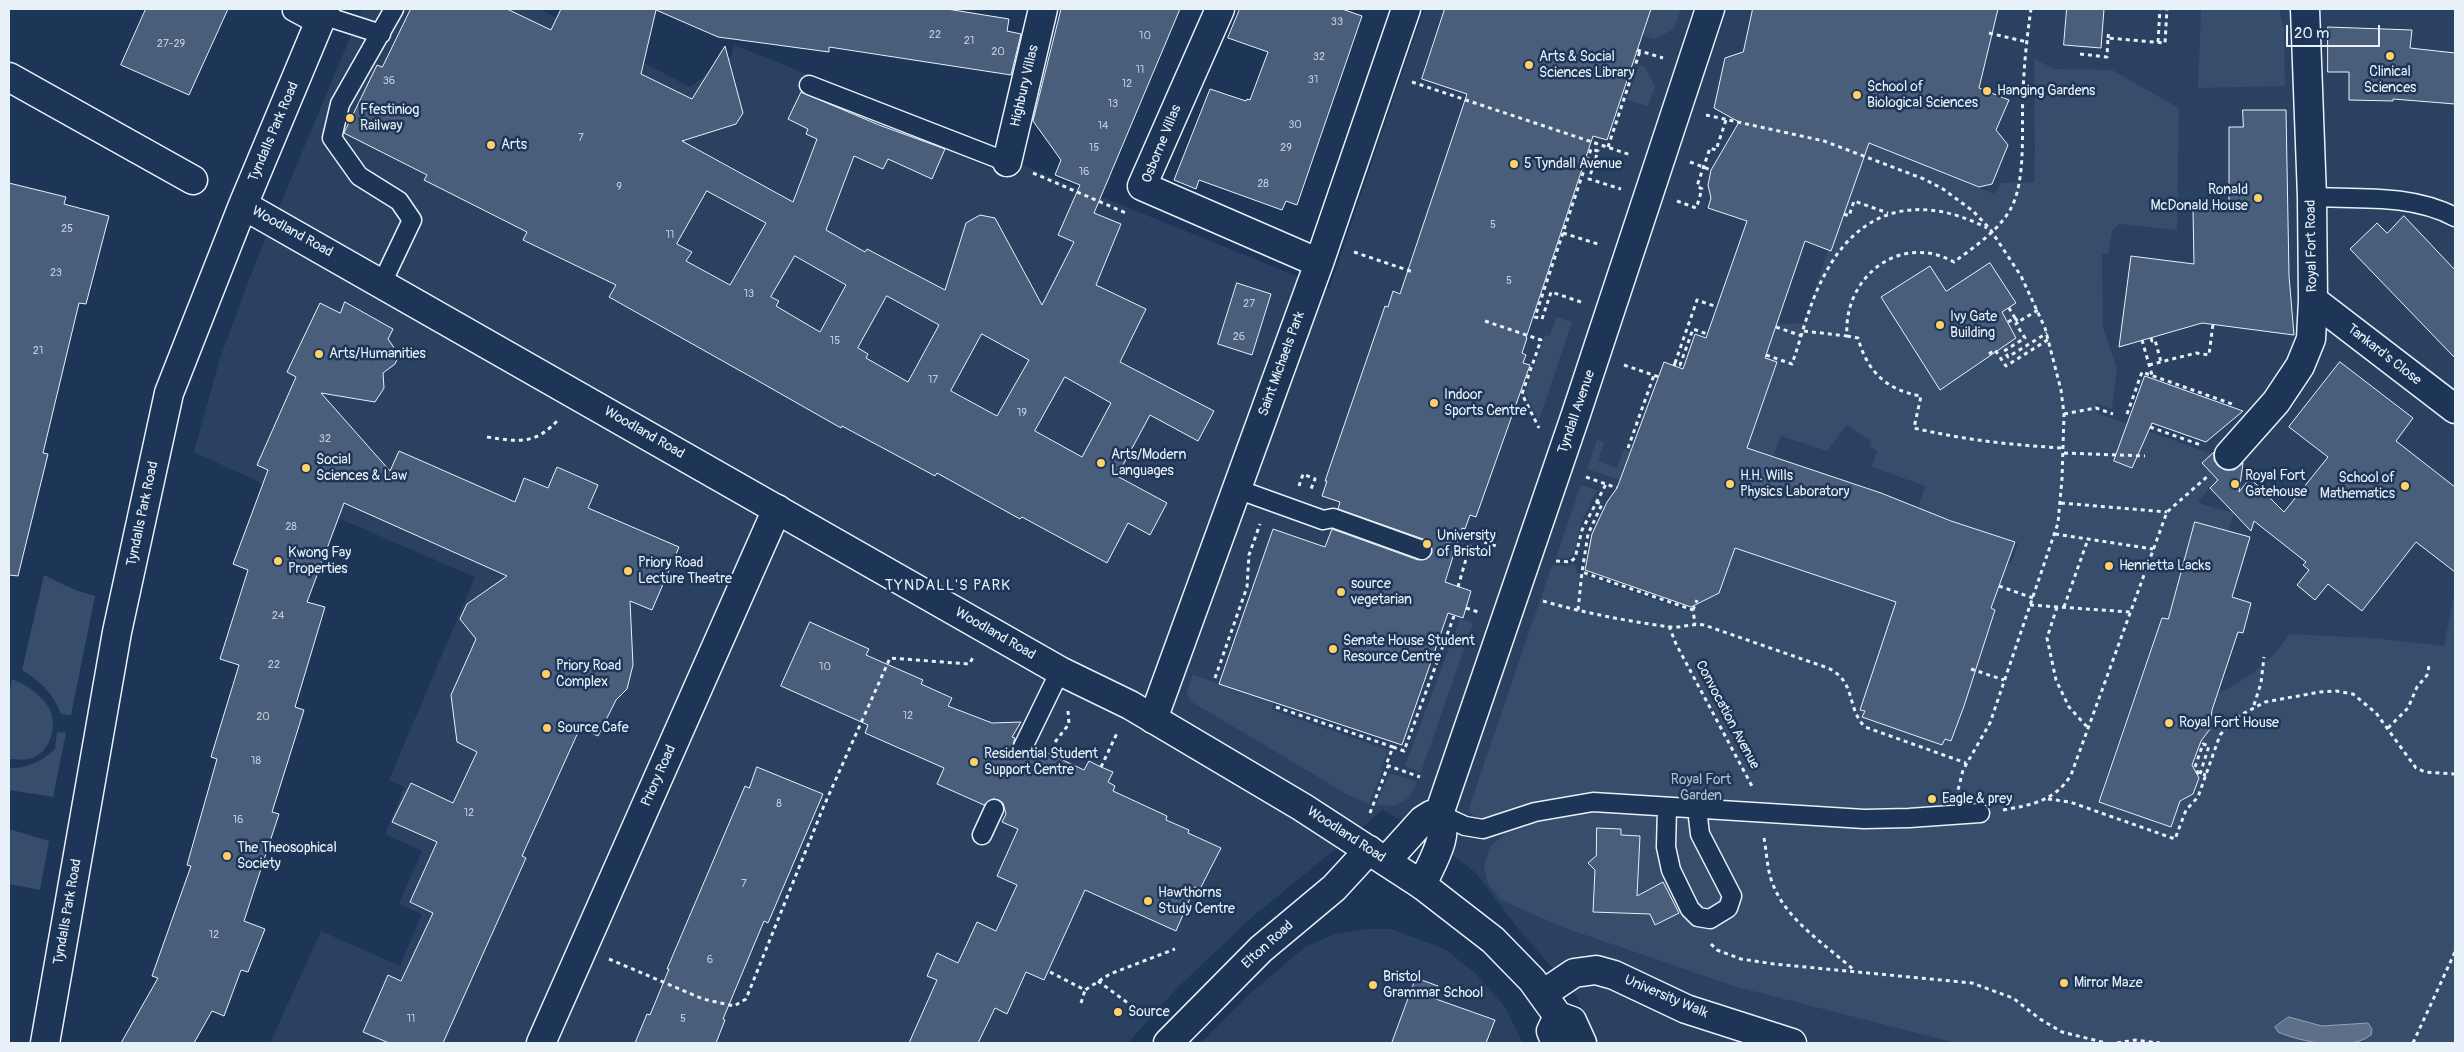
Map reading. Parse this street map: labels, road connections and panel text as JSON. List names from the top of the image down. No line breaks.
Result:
{"streets":{"street":["Highbury Villas","Tyndalls Park Road","Osborne Villas","Woodland Road","Royal Fort Road","Tankard's Close","Saint Michaels Park","Tyndall Avenue","Priory Road","Elton Road","University Walk"],"path":["Convocation Avenue"]},"crossings":[["Tyndalls Park Road","Woodland Road"],["Osborne Villas","Saint Michaels Park"],["Woodland Road","Saint Michaels Park"],["Woodland Road","Tyndall Avenue"],["Woodland Road","Priory Road"],["Woodland Road","Elton Road"],["Woodland Road","University Walk"],["Royal Fort Road","Tankard's Close"]],"districts":["TYNDALL'S PARK"],"parks":["Royal Fort Garden"],"places":["Clinical Sciences","Arts & Social Sciences Library","Hanging Gardens","School of Biological Sciences","Ffestiniog Railway","Arts","5 Tyndall Avenue","Ronald McDonald House","Ivy Gate Building","Arts/Humanities","Indoor Sports Centre","Arts/Modern Languages","Social Sciences & Law","H.H. Wills Physics Laboratory","Royal Fort Gatehouse","School of Mathematics","University of Bristol","Kwong Fay Properties","Henrietta Lacks","Priory Road Lecture Theatre","source vegetarian","Senate House Student Resource Centre","Priory Road Complex","Royal Fort House","Source Cafe","Residential Student Support Centre","Eagle & prey","The Theosophical Society","Hawthorns Study Centre","Mirror Maze","Bristol Grammar School","Source"],"house_numbers":["33","22","10","21","27-29","20","32","11","31","36","12","13","30","14","7","15","29","16","28","9","5","25","11","23","5","13","27","26","15","21","17","19","32","28","24","22","10","12","20","18","8","12","16","7","12","6","11","5"],"scale_bar":"20 m"}
